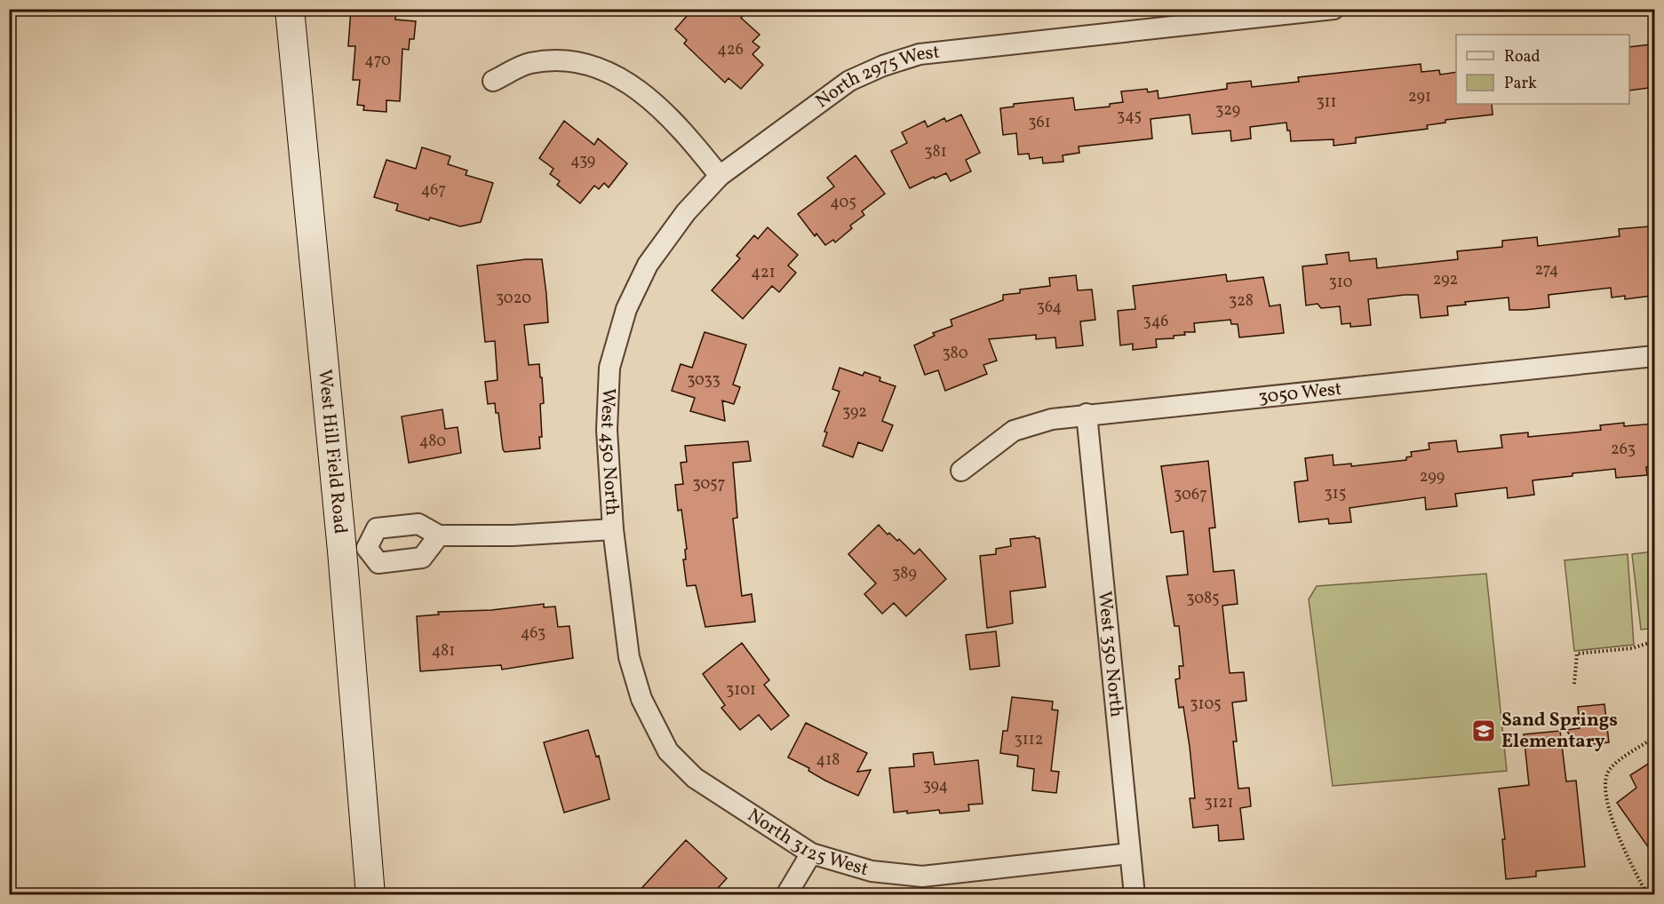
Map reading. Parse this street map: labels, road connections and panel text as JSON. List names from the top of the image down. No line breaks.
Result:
{"streets":{"street":["North 2975 West","3050 West","West Hill Field Road","West 450 North","West 350 North","North 3125 West"]},"crossings":[["North 2975 West","West 450 North"],["3050 West","West 350 North"],["West 450 North","North 3125 West"],["West 350 North","North 3125 West"]],"places":{"school or university":["Sand Springs Elementary"]},"house_numbers":["426","470","291","311","329","345","361","381","439","467","405","274","421","292","310","3020","328","364","346","380","3033","392","480","263","299","3057","315","3067","389","3085","463","481","3101","3105","3112","418","394","3121"],"legend":["Road","Park"]}
